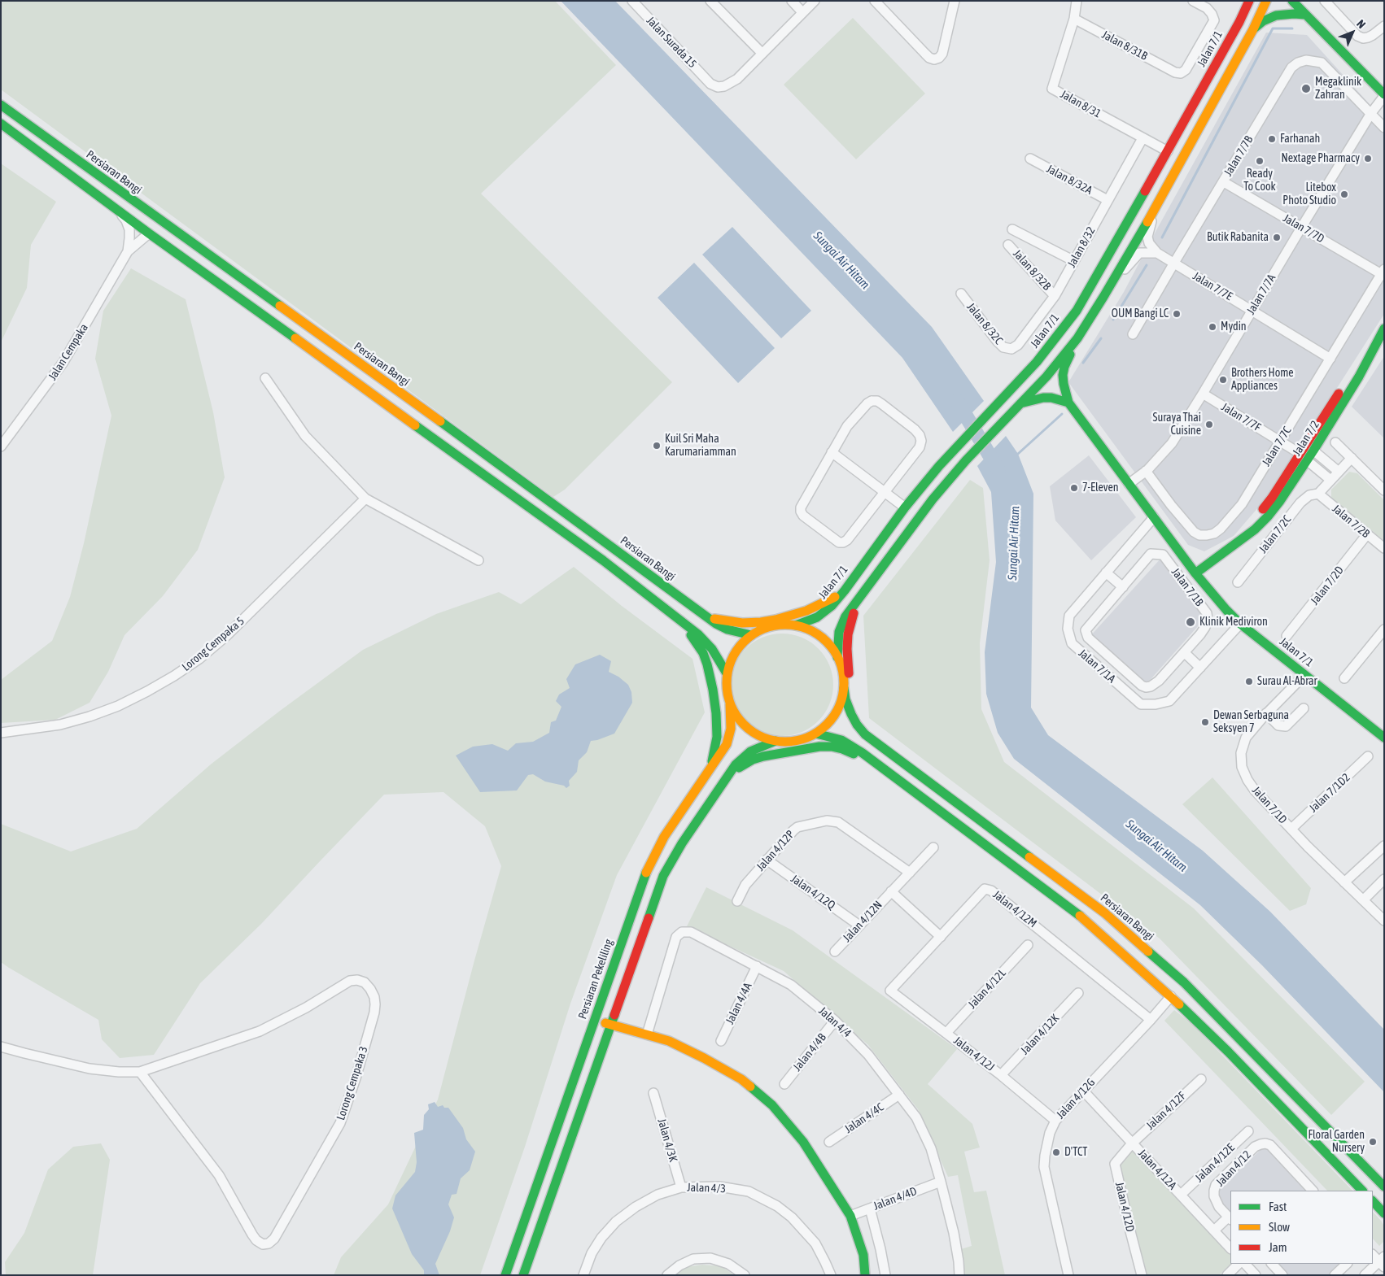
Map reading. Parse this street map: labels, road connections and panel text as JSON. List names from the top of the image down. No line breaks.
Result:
{"streets":{"main road":["Jalan 7/1","Persiaran Bangi","Jalan 7/2","Persiaran Pekeliling"],"street":["Jalan Surada 15","Jalan 8/31B","Jalan 8/31","Jalan 7/7B","Jalan 8/32A","Jalan 7/7D","Jalan 8/32","Jalan 8/32B","Jalan 7/7E","Jalan 7/7A","Jalan 8/32C","Jalan Cempaka","Jalan 7/7F","Jalan 7/7C","Jalan 7/2B","Jalan 7/2C","Jalan 7/2D","Jalan 7/1B","Lorong Cempaka 5","Jalan 7/1A","Jalan 7/1D2","Jalan 7/1D","Jalan 4/12P","Jalan 4/12Q","Jalan 4/12M","Jalan 4/12N","Jalan 4/12L","Jalan 4/4A","Jalan 4/4","Jalan 4/12K","Jalan 4/4B","Jalan 4/12J","Lorong Cempaka 3","Jalan 4/12G","Jalan 4/12F","Jalan 4/4C","Jalan 4/3K","Jalan 4/12E","Jalan 4/12","Jalan 4/12A","Jalan 4/3","Jalan 4/4D","Jalan 4/12D"]},"crossings":[["Jalan 8/31B","Jalan 8/31"],["Jalan 7/1","Jalan 8/31"],["Jalan 7/1","Persiaran Bangi"],["Jalan 7/1","Jalan 7/7E"],["Jalan 7/1","Jalan 7/7A"],["Jalan 7/1","Jalan 7/2"],["Jalan 7/1","Jalan 7/1A"],["Jalan 7/1","Jalan 7/1D"],["Jalan 7/1","Persiaran Pekeliling"],["Jalan 8/31","Jalan 8/32"],["Jalan 7/7B","Jalan 7/7D"],["Jalan 7/7B","Jalan 7/7E"],["Jalan 7/7B","Jalan 7/7A"],["Persiaran Bangi","Persiaran Pekeliling"],["Jalan 8/32A","Jalan 8/32"],["Jalan 7/7D","Jalan 7/7A"],["Jalan 7/7D","Jalan 7/7C"],["Jalan 8/32","Jalan 8/32B"],["Jalan 8/32","Jalan 8/32C"],["Jalan 7/7E","Jalan 7/7A"],["Jalan 7/7E","Jalan 7/7C"],["Jalan 7/7A","Jalan 7/7F"],["Jalan 7/7A","Jalan 7/7C"],["Jalan 7/7F","Jalan 7/2"],["Jalan 7/7F","Jalan 7/7C"],["Jalan 7/2B","Jalan 7/2C"],["Jalan 7/2B","Jalan 7/2D"],["Jalan 7/1D2","Jalan 7/1D"],["Jalan 4/12P","Jalan 4/12Q"],["Jalan 4/12P","Jalan 4/12N"],["Jalan 4/12Q","Jalan 4/12N"],["Jalan 4/12M","Jalan 4/12N"],["Jalan 4/12M","Jalan 4/12J"],["Jalan 4/12M","Jalan 4/12G"],["Jalan 4/12L","Jalan 4/12J"],["Jalan 4/4A","Jalan 4/4"],["Jalan 4/4","Jalan 4/4B"],["Jalan 4/4","Jalan 4/4C"],["Jalan 4/4","Jalan 4/4D"],["Jalan 4/12K","Jalan 4/12J"],["Jalan 4/12J","Jalan 4/12G"],["Jalan 4/12G","Jalan 4/12A"],["Jalan 4/12F","Jalan 4/12A"],["Jalan 4/12F","Jalan 4/12D"],["Jalan 4/3K","Jalan 4/3"],["Jalan 4/12E","Jalan 4/12A"],["Jalan 4/12","Jalan 4/12A"],["Jalan 4/12A","Jalan 4/12D"]],"water":["Sungai Air Hitam"],"places":["Megaklinik Zahran","Farhanah","Nextage Pharmacy","Ready To Cook","Litebox Photo Studio","Butik Rabanita","OUM Bangi LC","Mydin","Brothers Home Appliances","Suraya Thai Cuisine","Kuil Sri Maha Karumariamman","7-Eleven","Klinik Mediviron","Surau Al-Abrar","Dewan Serbaguna Seksyen 7","Floral Garden Nursery","D'TCT"],"legend":["Fast","Slow","Jam"],"north":"top right"}
